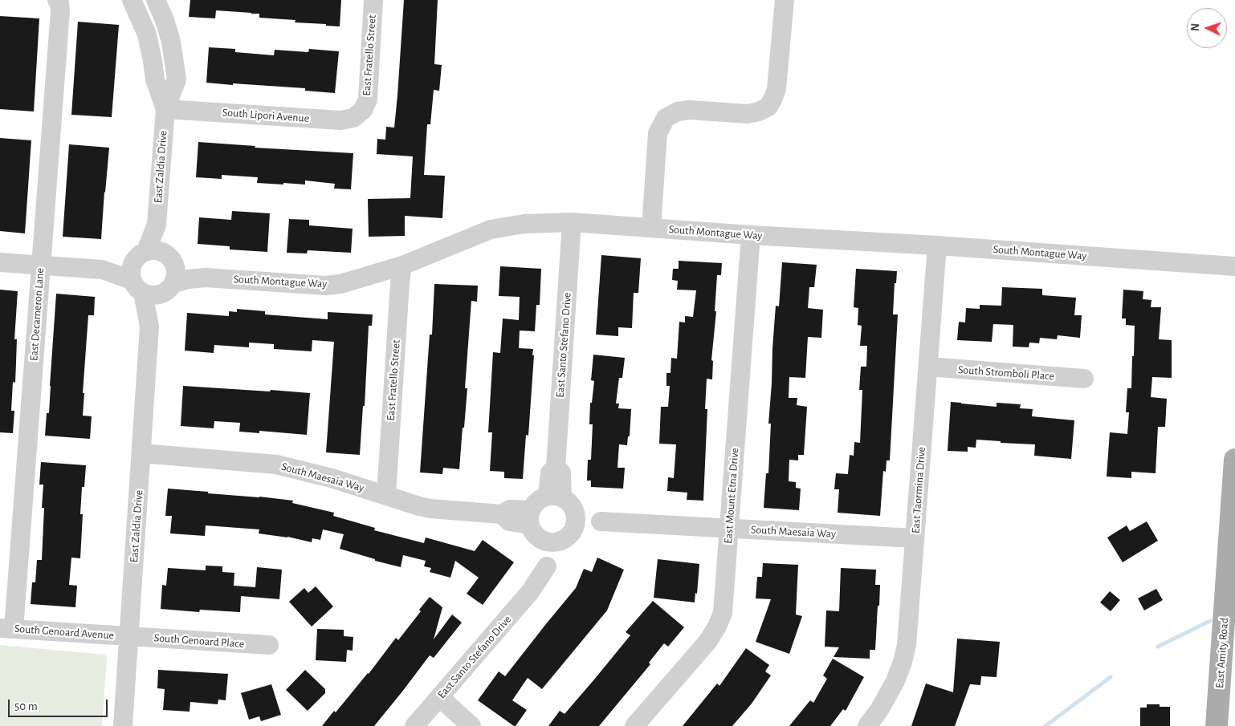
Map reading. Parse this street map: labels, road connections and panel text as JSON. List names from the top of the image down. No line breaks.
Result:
{"streets":{"main road":["East Amity Road"],"street":["East Fratello Street","South Lipori Avenue","East Zaldia Drive","South Montague Way","East Decameron Lane","East Santo Stefano Drive","South Stromboli Place","South Maesaia Way","East Taormina Drive","East Mount Etna Drive","South Genoard Avenue","South Genoard Place"]},"crossings":[["East Fratello Street","South Lipori Avenue"],["East Fratello Street","South Montague Way"],["East Fratello Street","South Maesaia Way"],["South Lipori Avenue","East Zaldia Drive"],["East Zaldia Drive","South Montague Way"],["East Zaldia Drive","South Maesaia Way"],["East Zaldia Drive","South Genoard Avenue"],["East Zaldia Drive","South Genoard Place"],["South Montague Way","East Decameron Lane"],["South Montague Way","East Santo Stefano Drive"],["South Montague Way","East Taormina Drive"],["South Montague Way","East Mount Etna Drive"],["East Decameron Lane","South Genoard Avenue"],["East Santo Stefano Drive","South Maesaia Way"],["South Stromboli Place","East Taormina Drive"],["South Maesaia Way","East Taormina Drive"],["South Maesaia Way","East Mount Etna Drive"],["South Genoard Avenue","South Genoard Place"]],"scale_bar":"50 m","north":"left"}
